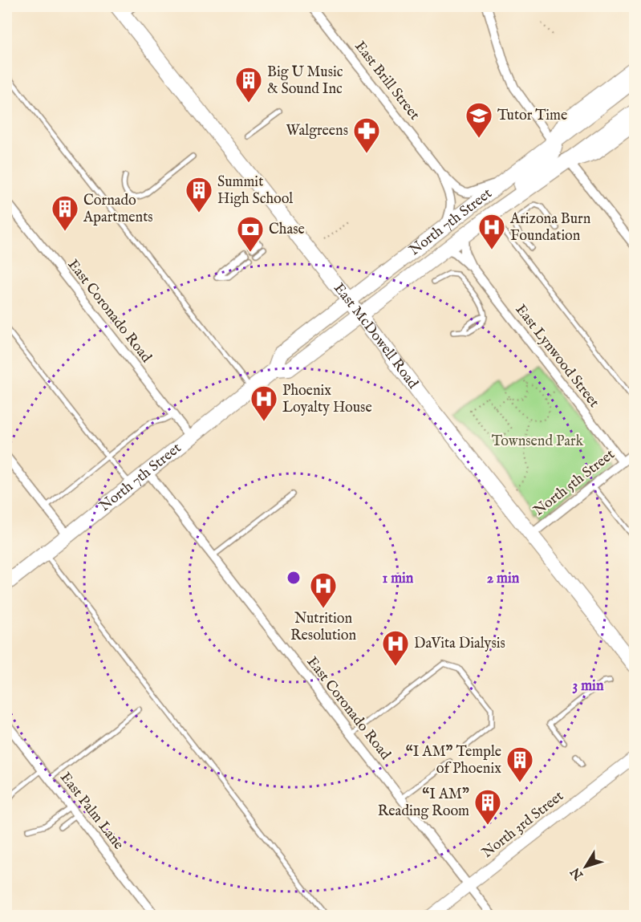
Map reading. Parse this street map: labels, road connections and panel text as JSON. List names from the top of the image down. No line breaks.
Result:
{"streets":{"main road":["North 7th Street","East McDowell Road"],"street":["East Brill Street","East Coronado Road","East Lynwood Street","North 5th Street","East Palm Lane","North 3rd Street"]},"crossings":[["East Brill Street","North 7th Street"],["North 7th Street","East Coronado Road"],["North 7th Street","East McDowell Road"],["North 7th Street","East Lynwood Street"],["East Coronado Road","North 3rd Street"],["East McDowell Road","North 5th Street"],["East Lynwood Street","North 5th Street"]],"parks":["Townsend Park"],"places":{"building":["Big U Music & Sound Inc","Summit High School","Cornado Apartments","“I AM” Temple of Phoenix","“I AM” Reading Room"],"school or university":["Tutor Time"],"pharmacy":["Walgreens"],"hospital":["Arizona Burn Foundation","Phoenix Loyalty House","Nutrition Resolution","DaVita Dialysis"],"bank":["Chase"]},"north":"bottom left","rings":["1 min","2 min","3 min"]}
